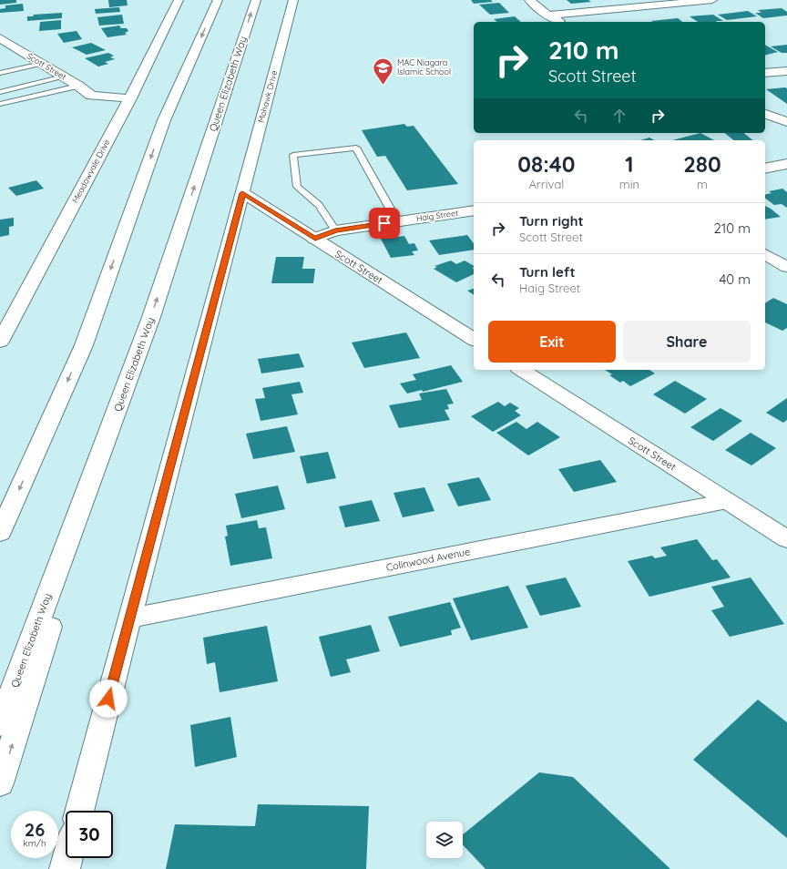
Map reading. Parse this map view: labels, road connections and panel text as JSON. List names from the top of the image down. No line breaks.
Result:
{"streets":{"main road":["Scott Street","Queen Elizabeth Way","Mohawk Drive","Meadowvale Drive","Haig Street","Colinwood Avenue"]},"crossings":[["Scott Street","Mohawk Drive"],["Scott Street","Meadowvale Drive"],["Scott Street","Haig Street"],["Scott Street","Colinwood Avenue"],["Mohawk Drive","Colinwood Avenue"]],"places":{"school or university":["MAC Niagara Islamic School"]},"page":{"turn":["210 m","Scott Street"],"eta":["08:40","Arrival","1","min","280","m"],"list":[{"name":"Turn right","note":"Scott Street","value":"210 m"},{"name":"Turn left","note":"Haig Street","value":"40 m"}],"buttons":["Exit","Share"],"speed":"26 km/h","limit":"30"}}
